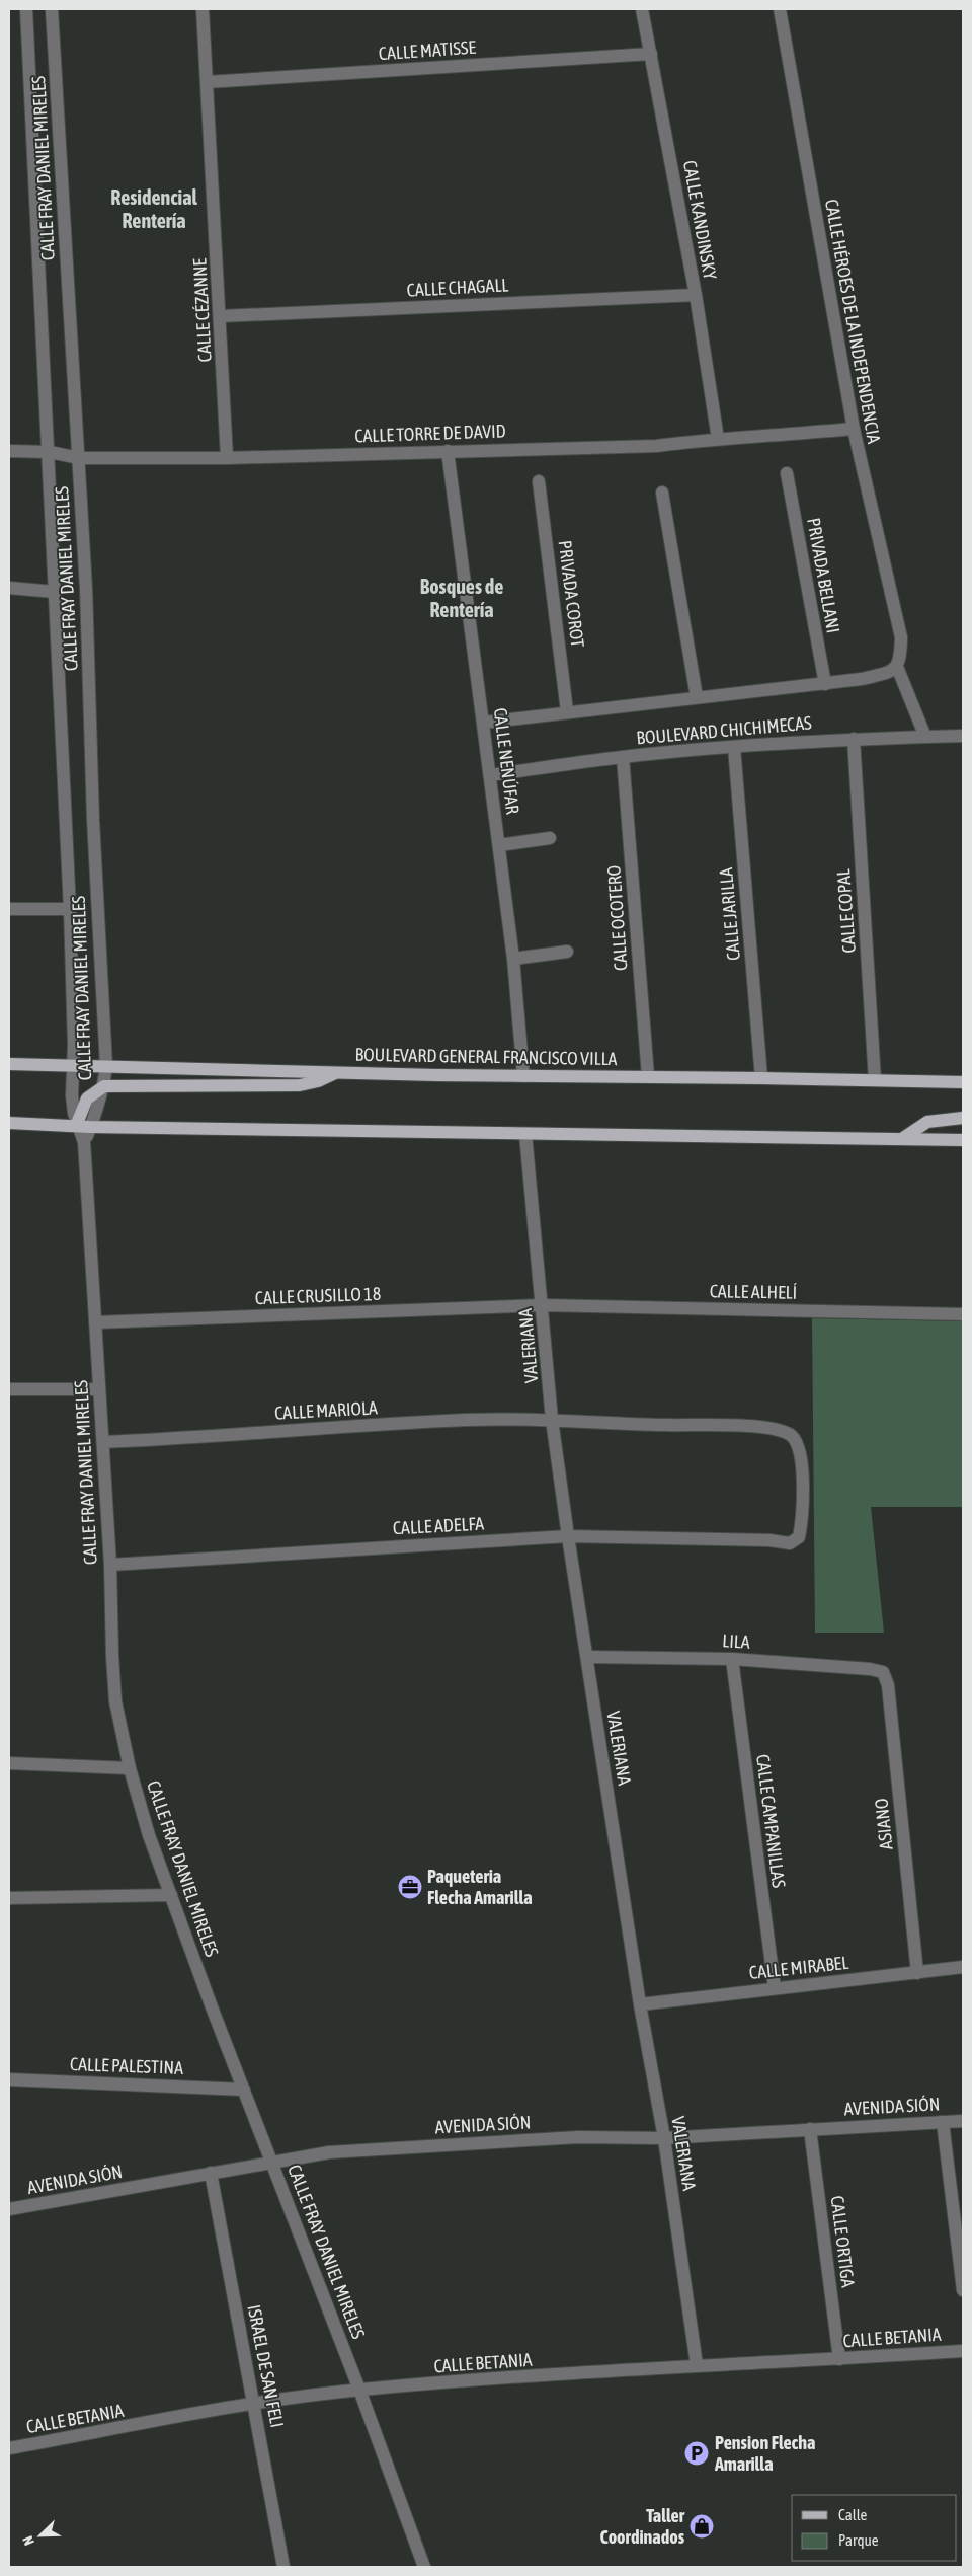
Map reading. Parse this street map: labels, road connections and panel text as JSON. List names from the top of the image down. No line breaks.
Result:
{"streets":{"main road":["BOULEVARD GENERAL FRANCISCO VILLA"],"street":["CALLE MATISSE","CALLE FRAY DANIEL MIRELES","CALLE KANDINSKY","CALLE CHAGALL","CALLE CÉZANNE","CALLE HÉROES DE LA INDEPENDENCIA","CALLE TORRE DE DAVID","PRIVADA BELLANI","PRIVADA COROT","BOULEVARD CHICHIMECAS","CALLE NENÚFAR","CALLE COPAL","CALLE JARILLA","CALLE OCOTERO","CALLE ALHELÍ","CALLE CRUSILLO 18","VALERIANA","CALLE MARIOLA","CALLE ADELFA","LILA","CALLE CAMPANILLAS","ASIANO","CALLE MIRABEL","CALLE PALESTINA","AVENIDA SIÓN","CALLE ORTIGA","CALLE BETANIA","ISRAEL DE SAN FELI"]},"crossings":[["CALLE MATISSE","CALLE KANDINSKY"],["CALLE MATISSE","CALLE CÉZANNE"],["CALLE FRAY DANIEL MIRELES","CALLE TORRE DE DAVID"],["CALLE FRAY DANIEL MIRELES","BOULEVARD GENERAL FRANCISCO VILLA"],["CALLE FRAY DANIEL MIRELES","CALLE CRUSILLO 18"],["CALLE FRAY DANIEL MIRELES","CALLE MARIOLA"],["CALLE FRAY DANIEL MIRELES","CALLE ADELFA"],["CALLE FRAY DANIEL MIRELES","CALLE PALESTINA"],["CALLE FRAY DANIEL MIRELES","AVENIDA SIÓN"],["CALLE FRAY DANIEL MIRELES","CALLE BETANIA"],["CALLE KANDINSKY","CALLE CHAGALL"],["CALLE KANDINSKY","CALLE TORRE DE DAVID"],["CALLE CHAGALL","CALLE CÉZANNE"],["CALLE CÉZANNE","CALLE TORRE DE DAVID"],["CALLE HÉROES DE LA INDEPENDENCIA","CALLE TORRE DE DAVID"],["CALLE HÉROES DE LA INDEPENDENCIA","BOULEVARD CHICHIMECAS"],["CALLE TORRE DE DAVID","CALLE NENÚFAR"],["PRIVADA BELLANI","BOULEVARD CHICHIMECAS"],["PRIVADA COROT","BOULEVARD CHICHIMECAS"],["BOULEVARD CHICHIMECAS","CALLE NENÚFAR"],["BOULEVARD CHICHIMECAS","CALLE COPAL"],["BOULEVARD CHICHIMECAS","CALLE JARILLA"],["BOULEVARD CHICHIMECAS","CALLE OCOTERO"],["CALLE NENÚFAR","BOULEVARD GENERAL FRANCISCO VILLA"],["CALLE COPAL","BOULEVARD GENERAL FRANCISCO VILLA"],["CALLE JARILLA","BOULEVARD GENERAL FRANCISCO VILLA"],["CALLE OCOTERO","BOULEVARD GENERAL FRANCISCO VILLA"],["CALLE ALHELÍ","CALLE CRUSILLO 18"],["CALLE ALHELÍ","VALERIANA"],["CALLE CRUSILLO 18","VALERIANA"],["VALERIANA","CALLE MARIOLA"],["VALERIANA","CALLE ADELFA"],["VALERIANA","LILA"],["VALERIANA","CALLE MIRABEL"],["VALERIANA","AVENIDA SIÓN"],["VALERIANA","CALLE BETANIA"],["CALLE MARIOLA","CALLE ADELFA"],["LILA","CALLE CAMPANILLAS"],["LILA","ASIANO"],["CALLE CAMPANILLAS","CALLE MIRABEL"],["ASIANO","CALLE MIRABEL"],["AVENIDA SIÓN","CALLE ORTIGA"],["AVENIDA SIÓN","ISRAEL DE SAN FELI"],["CALLE ORTIGA","CALLE BETANIA"],["CALLE BETANIA","ISRAEL DE SAN FELI"]],"districts":["Residencial Rentería","Bosques de Rentería"],"places":{"office":["Paqueteria Flecha Amarilla"],"parking":["Pension Flecha Amarilla"],"shop":["Taller Coordinados"]},"legend":["Calle","Parque"],"north":"bottom left"}
